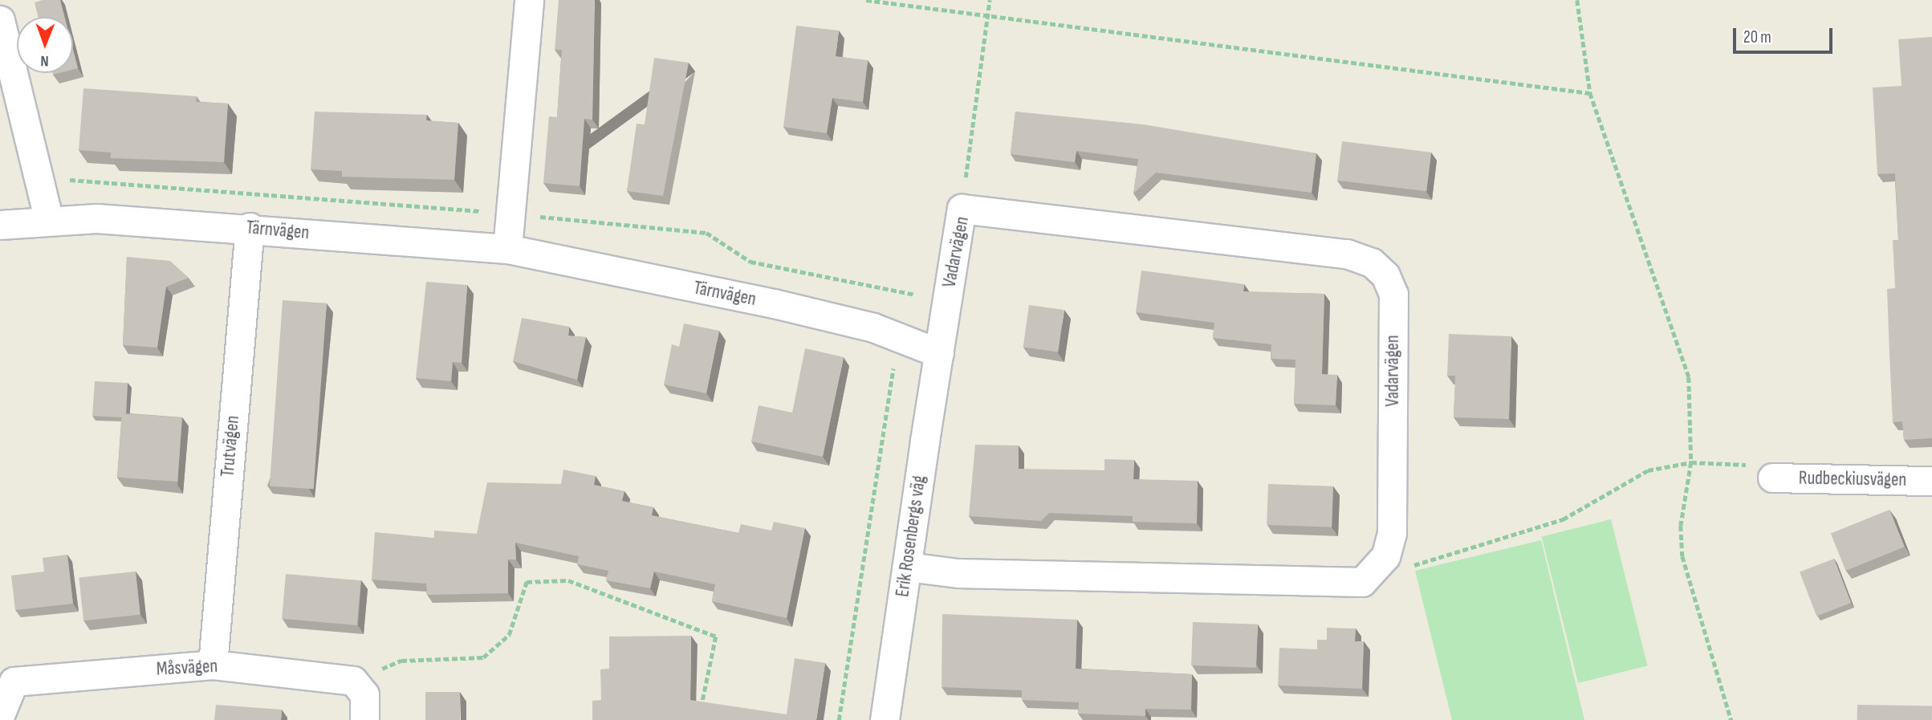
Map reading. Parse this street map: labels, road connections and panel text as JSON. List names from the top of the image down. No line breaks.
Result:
{"streets":{"street":["Tärnvägen","Vadarvägen","Trutvägen","Rudbeckiusvägen","Erik Rosenbergs väg","Måsvägen"]},"crossings":[["Tärnvägen","Vadarvägen"],["Tärnvägen","Trutvägen"],["Tärnvägen","Erik Rosenbergs väg"],["Vadarvägen","Erik Rosenbergs väg"],["Trutvägen","Måsvägen"]],"scale_bar":"20 m","north":"bottom"}
